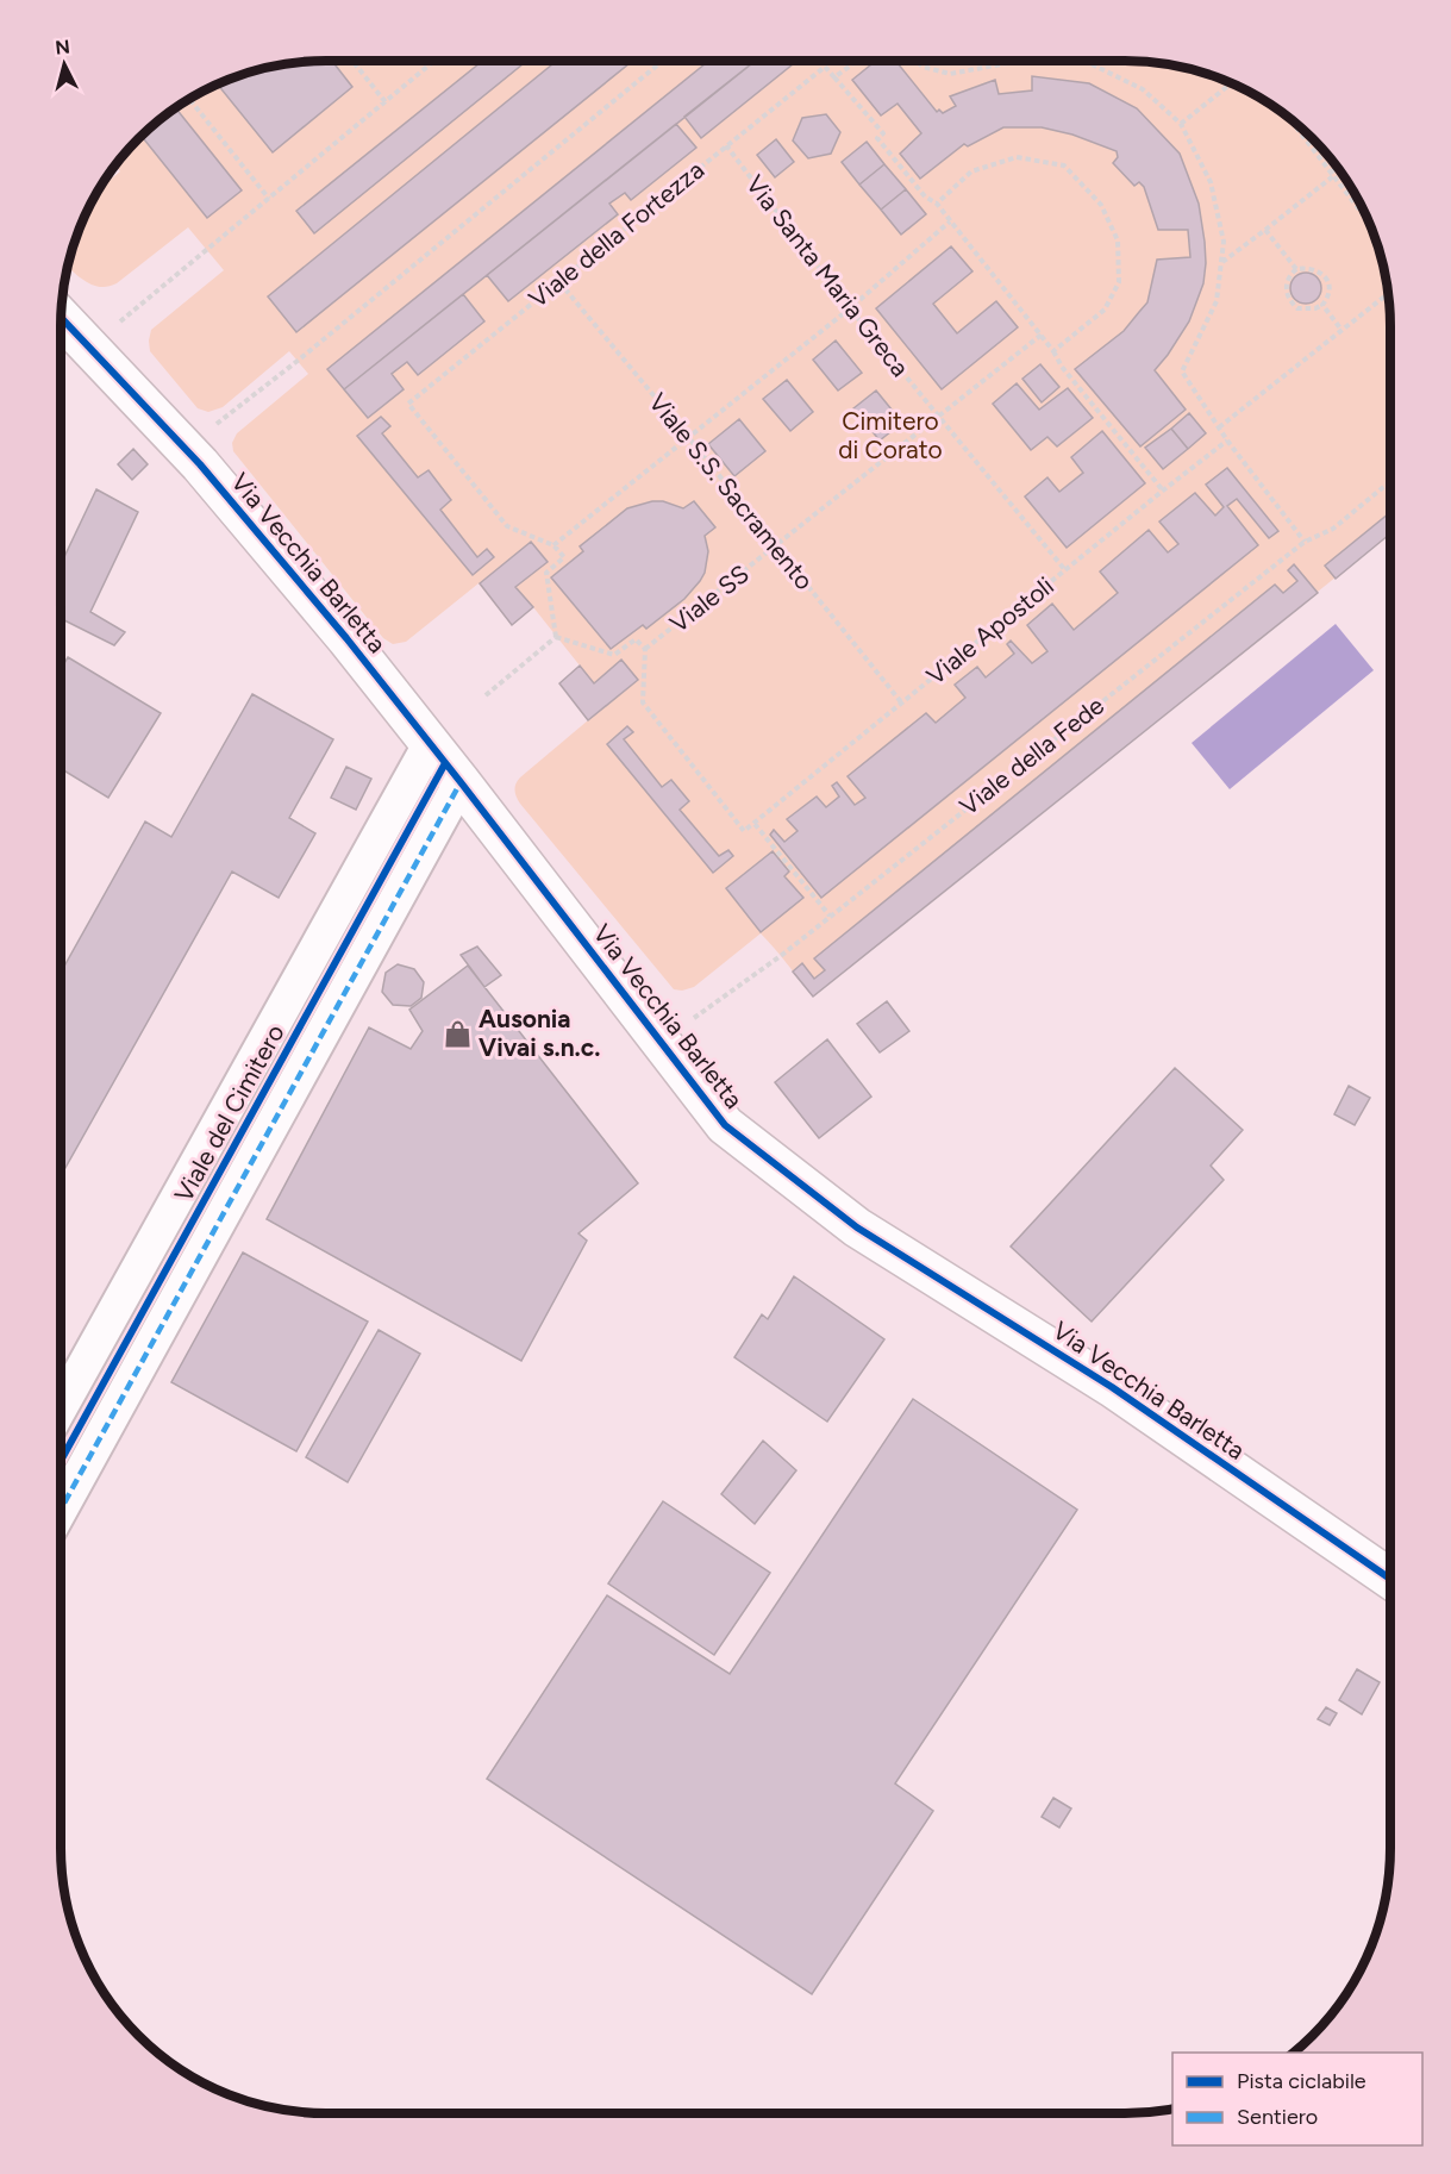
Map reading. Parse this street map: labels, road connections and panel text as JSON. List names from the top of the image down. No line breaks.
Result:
{"streets":{"street":["Via Vecchia Barletta","Viale del Cimitero"],"path":["Viale della Fortezza","Via Santa Maria Greca","Viale S.S. Sacramento","Viale SS","Viale Apostoli","Viale della Fede"]},"crossings":[["Viale della Fortezza","Via Santa Maria Greca"],["Viale della Fortezza","Viale S.S. Sacramento"],["Via Santa Maria Greca","Viale SS"],["Via Santa Maria Greca","Viale Apostoli"],["Viale S.S. Sacramento","Viale SS"],["Viale S.S. Sacramento","Viale Apostoli"],["Via Vecchia Barletta","Viale della Fede"],["Via Vecchia Barletta","Viale del Cimitero"]],"parks":["Cimitero di Corato"],"places":{"shop":["Ausonia Vivai s.n.c."]},"legend":["Pista ciclabile","Sentiero"],"north":"top"}
